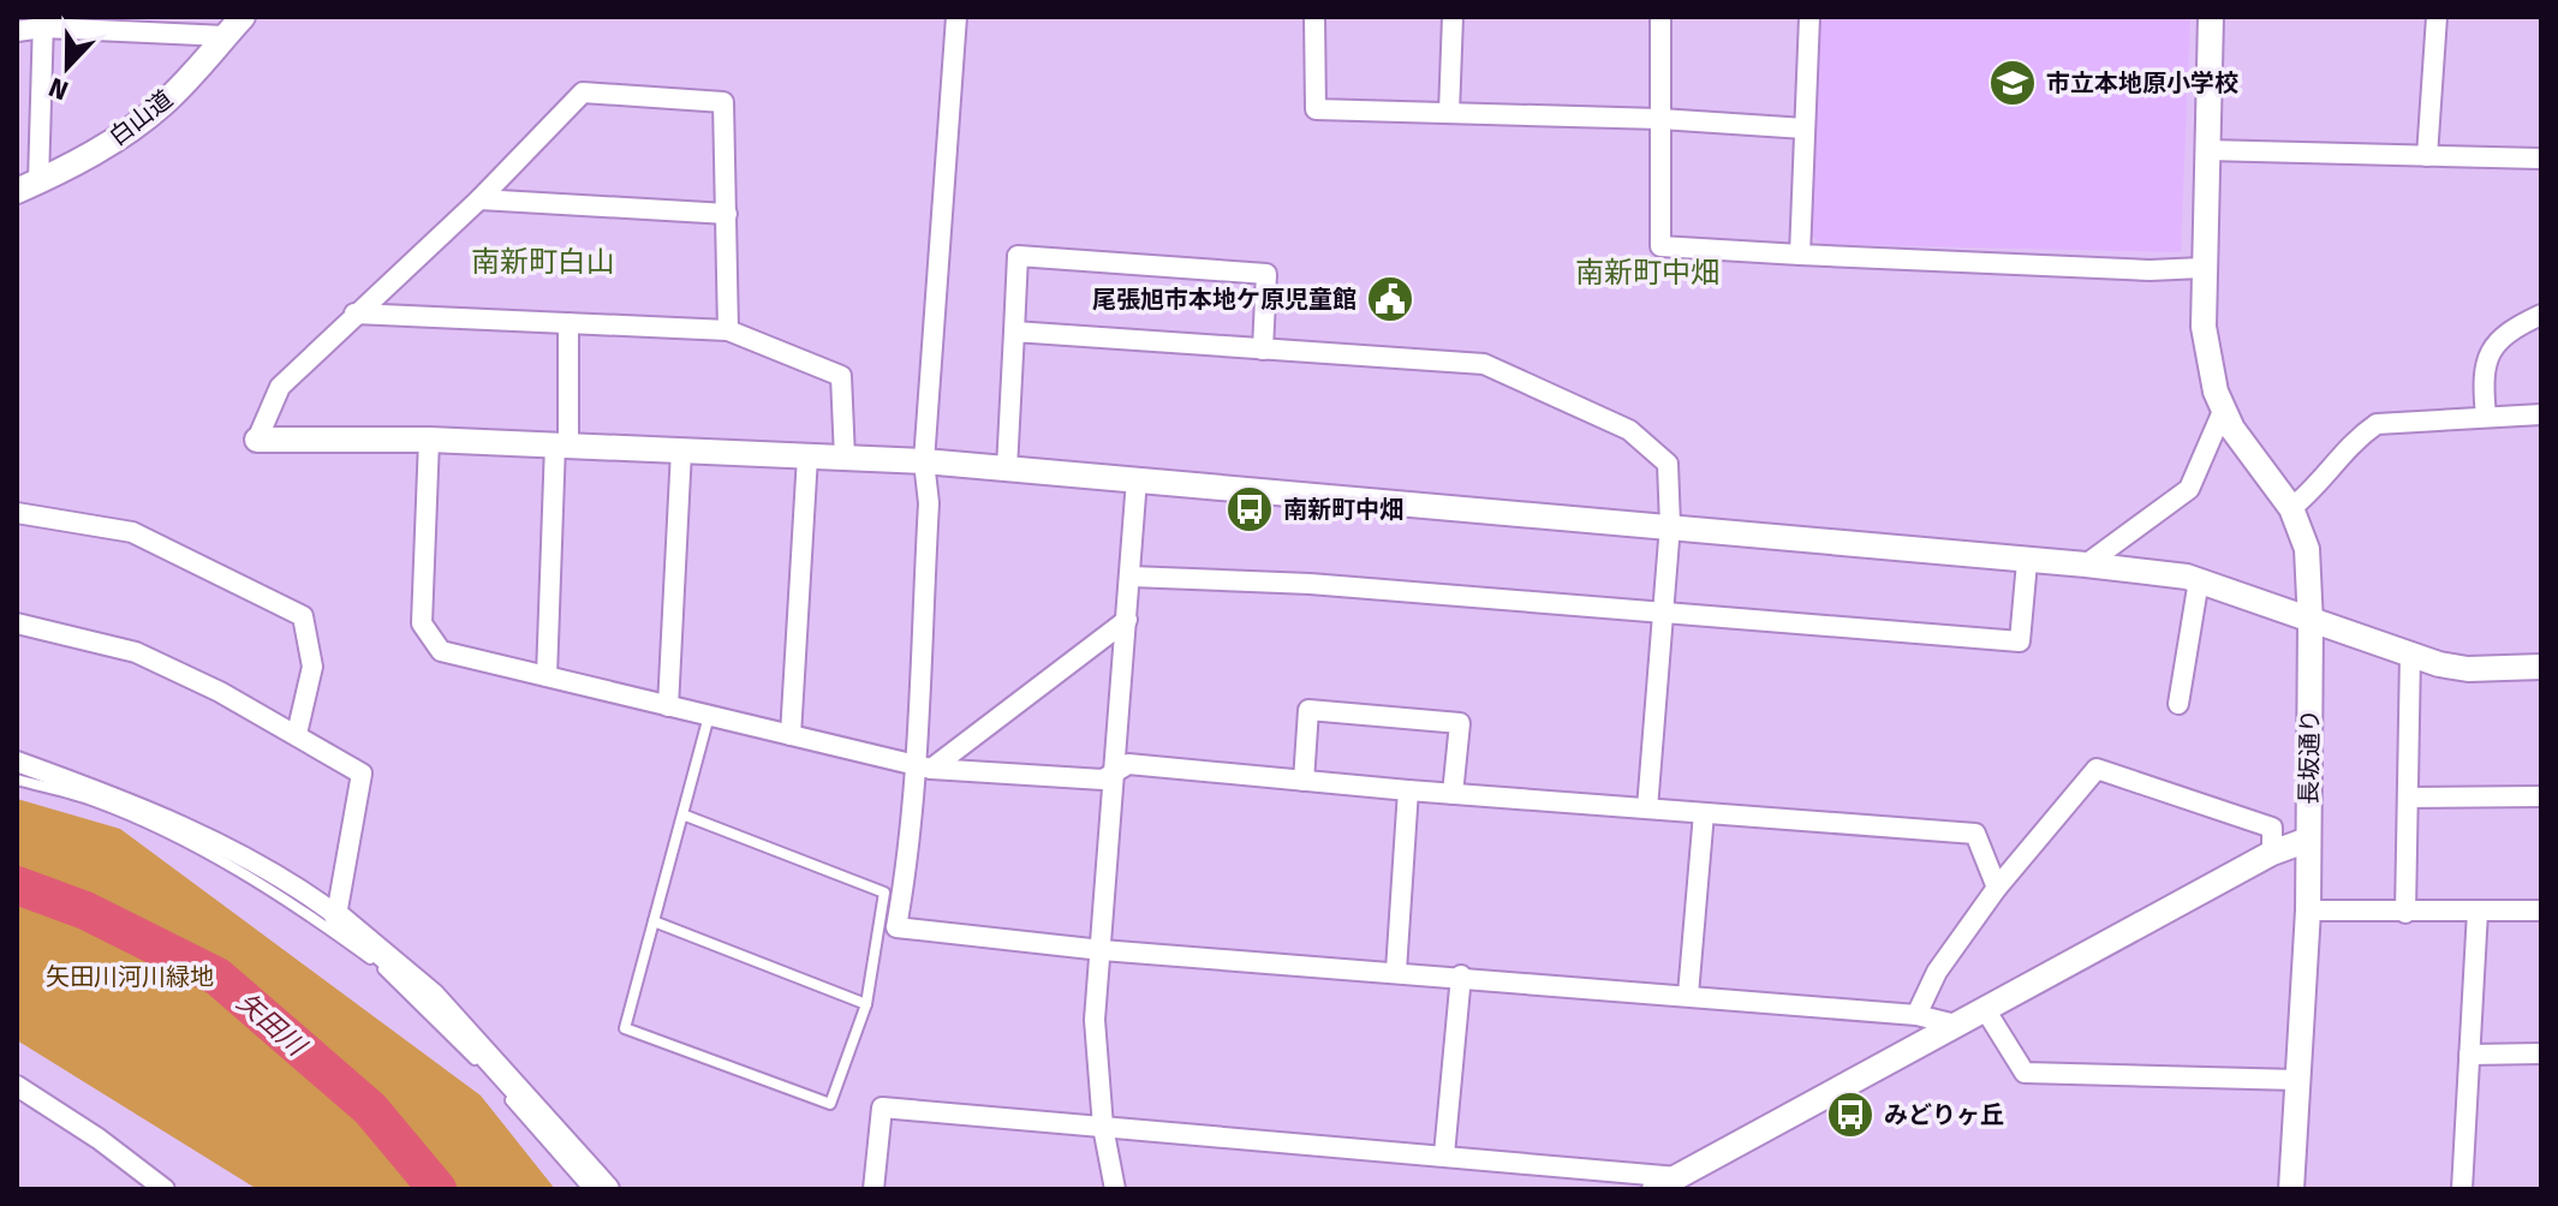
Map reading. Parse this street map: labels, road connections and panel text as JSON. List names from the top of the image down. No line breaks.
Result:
{"streets":{"street":["白山道","長坂通り"]},"districts":["南新町白山","南新町中畑"],"water":["矢田川"],"parks":["矢田川河川緑地"],"places":{"school or university":["市立本地原小学校"],"public building":["尾張旭市本地ケ原児童館"],"bus stop":["南新町中畑","みどりヶ丘"]},"north":"bottom"}
